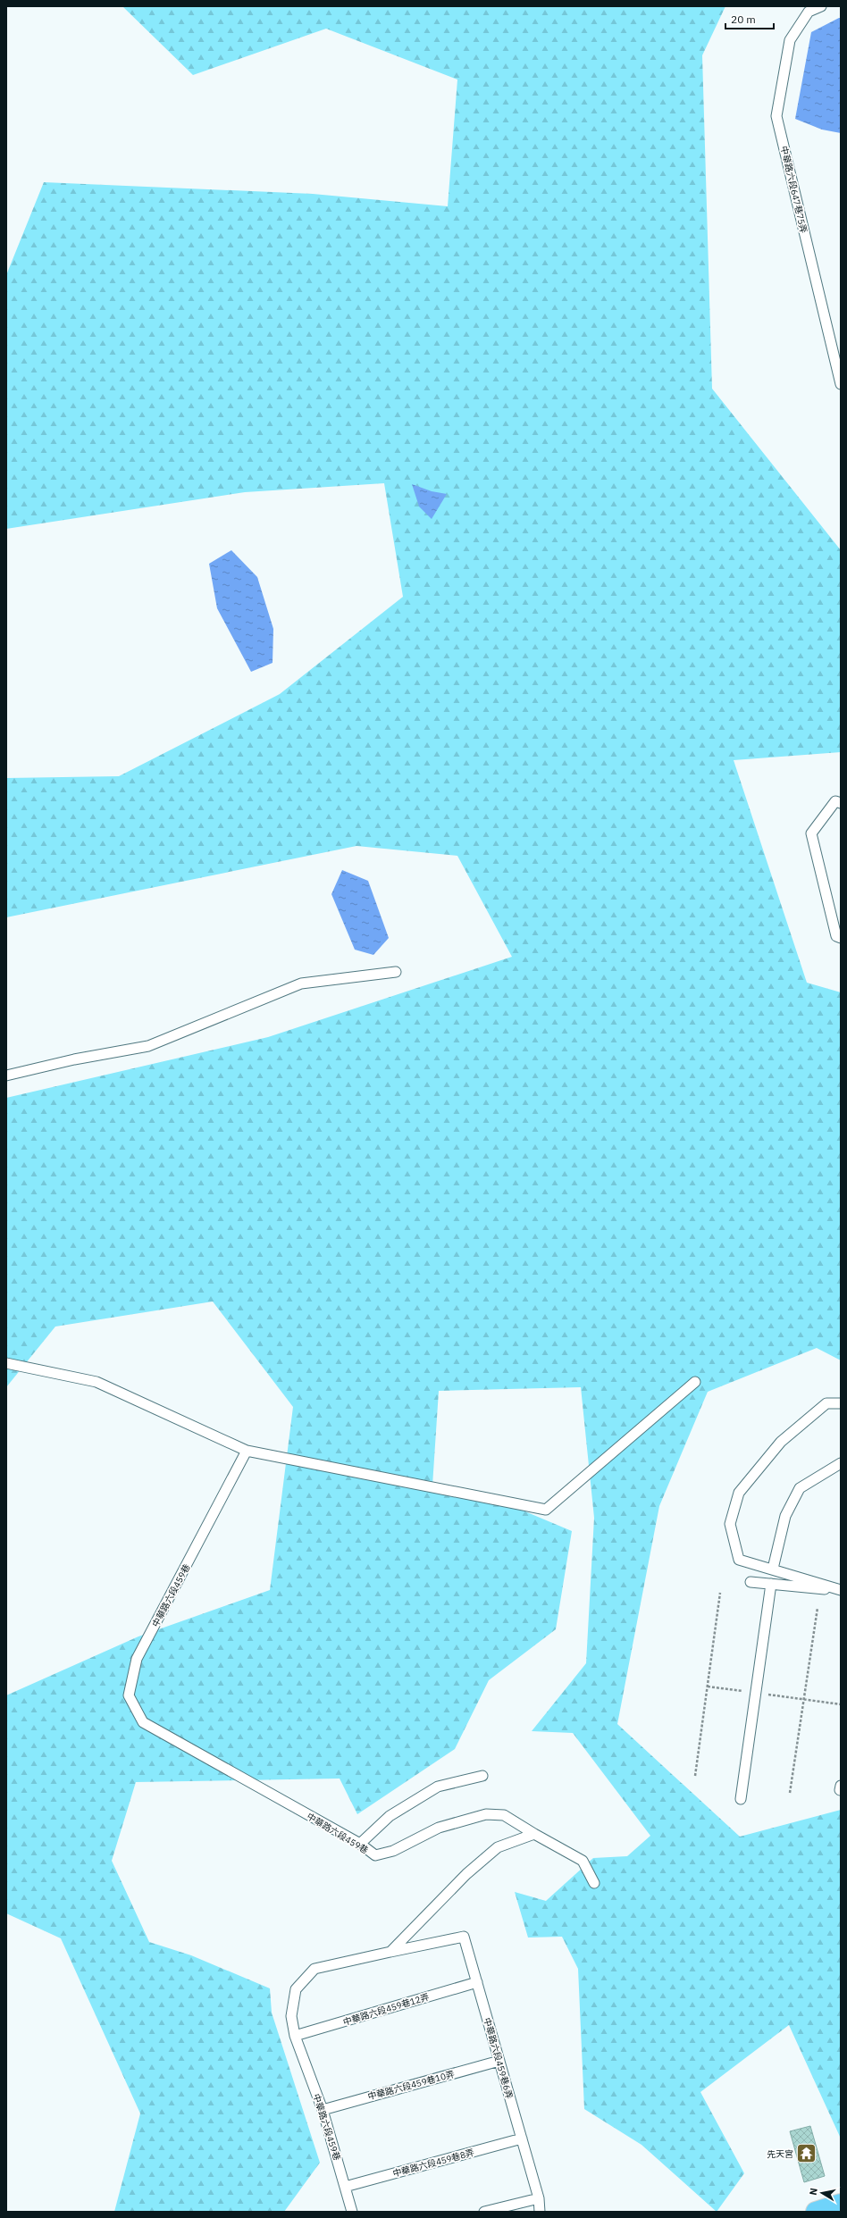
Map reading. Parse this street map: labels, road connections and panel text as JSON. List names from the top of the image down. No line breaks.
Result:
{"streets":{"lane":["中華路六段647巷75弄","中華路六段459巷","中華路六段459巷12弄","中華路六段459巷6弄","中華路六段459巷10弄","中華路六段459巷8弄"]},"crossings":[["中華路六段459巷","中華路六段459巷12弄"],["中華路六段459巷","中華路六段459巷6弄"],["中華路六段459巷","中華路六段459巷10弄"],["中華路六段459巷","中華路六段459巷8弄"],["中華路六段459巷12弄","中華路六段459巷6弄"],["中華路六段459巷6弄","中華路六段459巷10弄"],["中華路六段459巷6弄","中華路六段459巷8弄"]],"places":{"temple":["先天宮"]},"scale_bar":"20 m","north":"left"}
